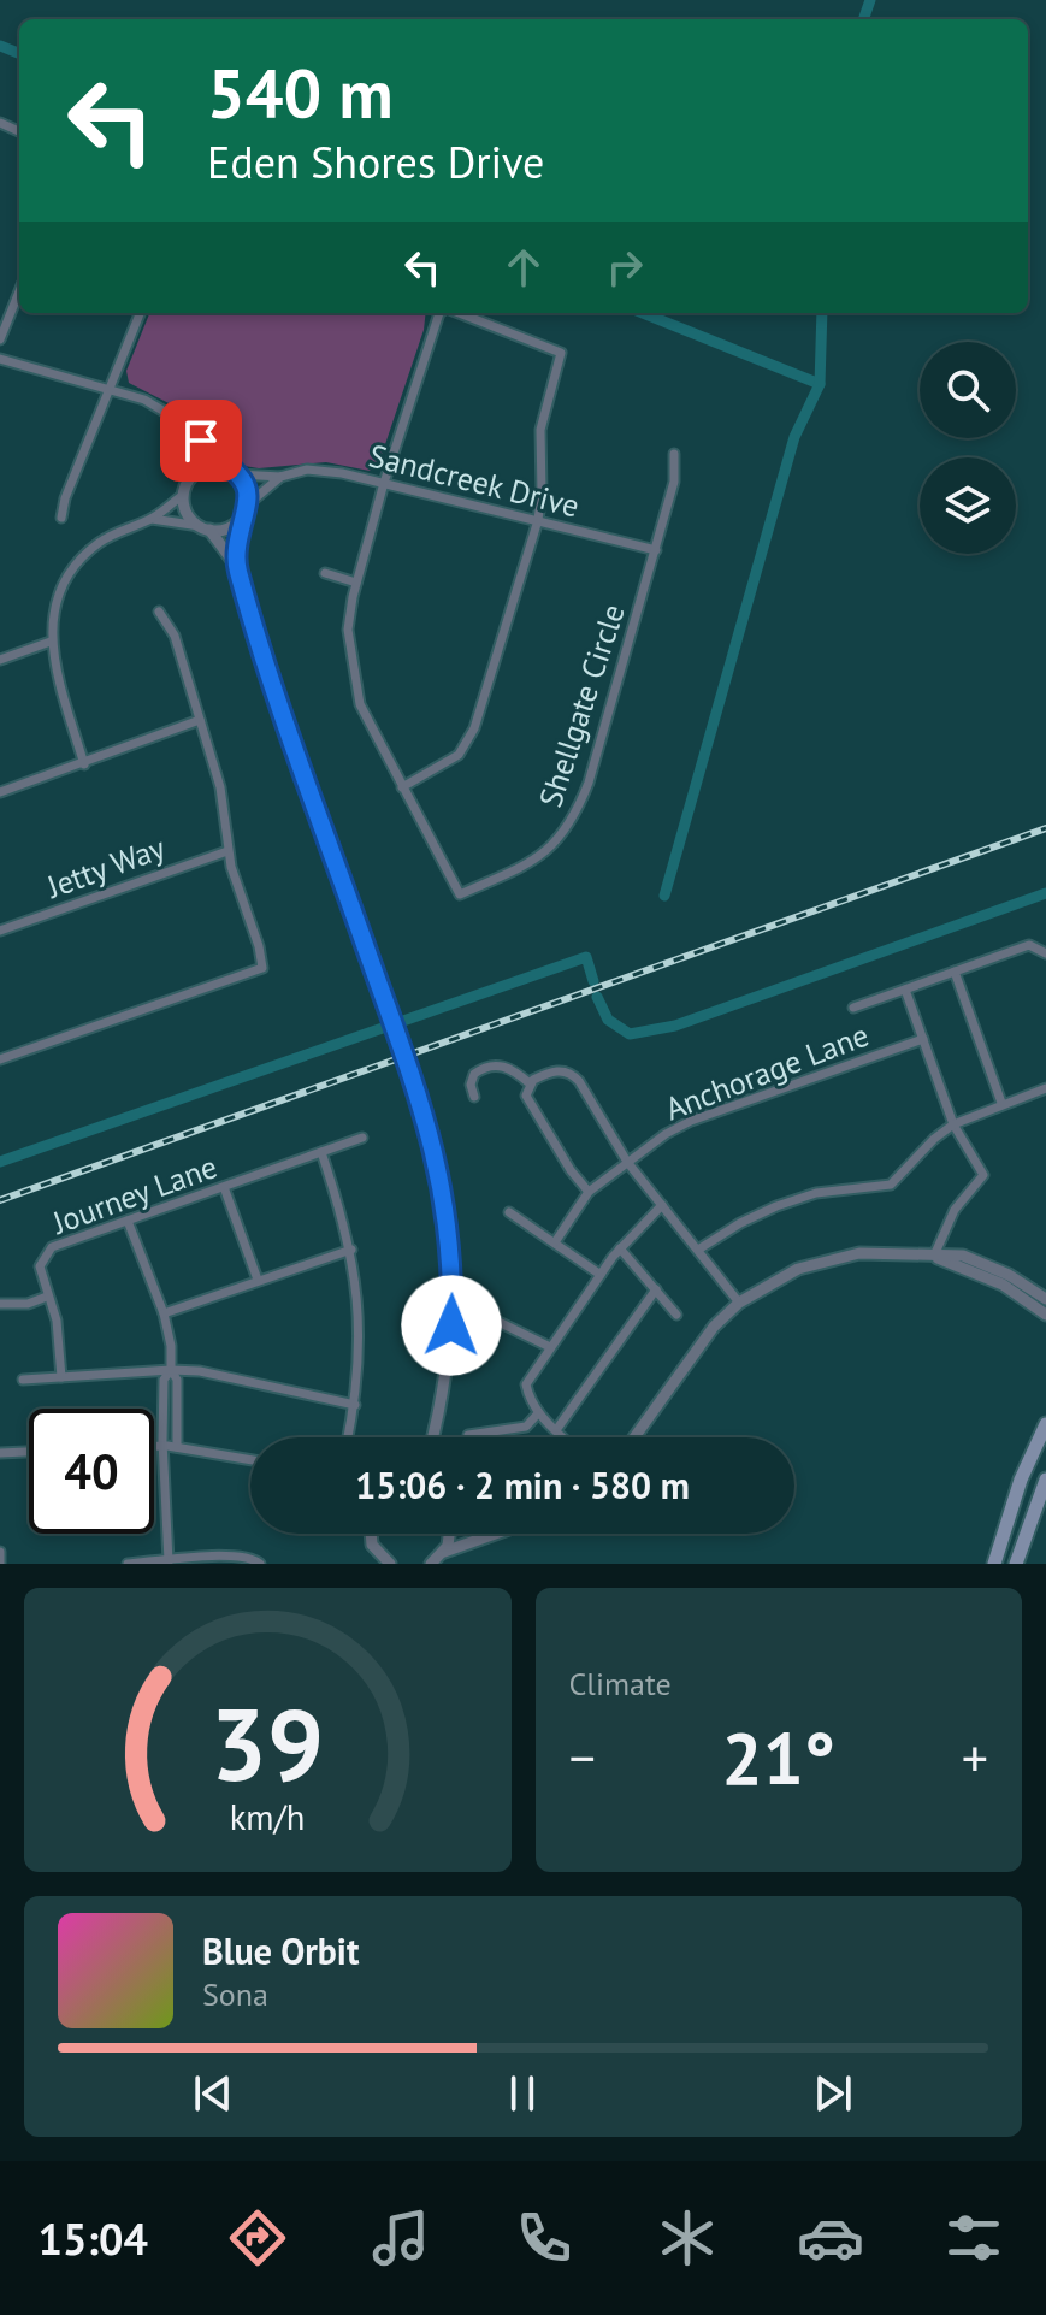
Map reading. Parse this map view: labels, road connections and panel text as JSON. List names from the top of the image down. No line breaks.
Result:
{"streets":{"street":["Sandcreek Drive","Shellgate Circle","Jetty Way","Anchorage Lane","Journey Lane"]},"crossings":[["Sandcreek Drive","Shellgate Circle"]],"page":{"turn":["540 m","Eden Shores Drive"],"limit":"40","trip":"15:06 · 2 min · 580 m","tile":"Climate","heat":["−","21°","+"],"song":["Blue Orbit","Sona"],"tabs":"15:04","gauge":["39","km/h"]}}
